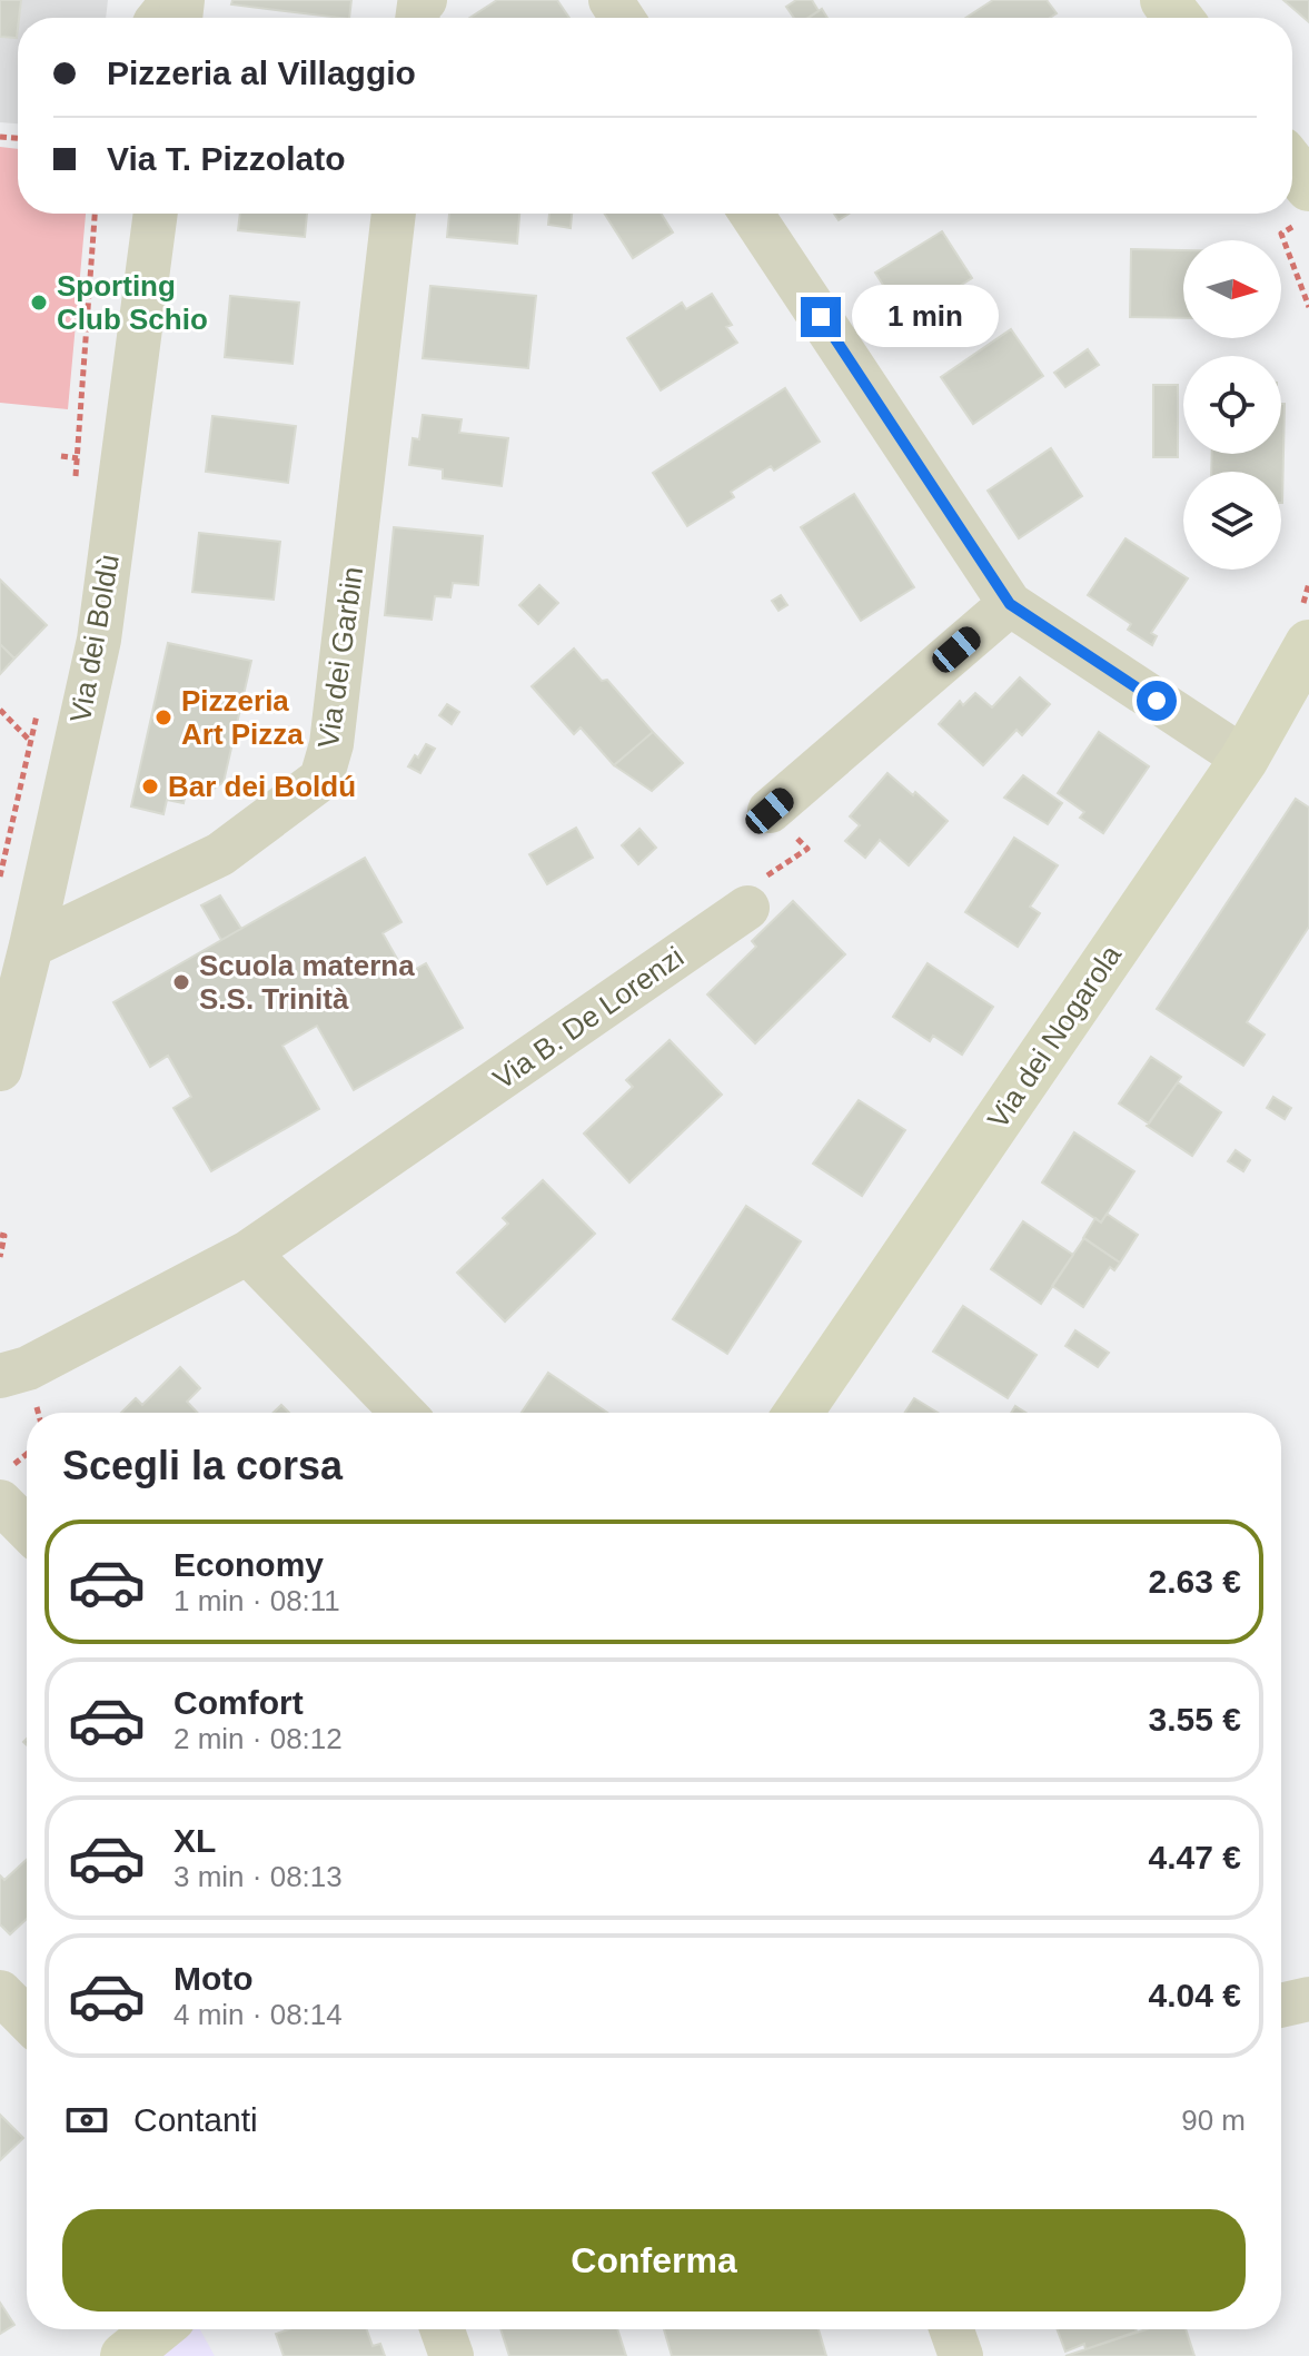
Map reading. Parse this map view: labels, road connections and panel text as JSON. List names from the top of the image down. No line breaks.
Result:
{"streets":{"street":["Via dei Boldù","Via dei Garbin","Via B. De Lorenzi","Via dei Nogarola"]},"crossings":[["Via dei Boldù","Via dei Garbin"]],"places":["Sporting Club Schio","Pizzeria Art Pizza","Bar dei Boldú","Scuola materna S.S. Trinità"],"north":"right","page":{"banner":["Pizzeria al Villaggio","Via T. Pizzolato"],"bubble":"1 min","heading":"Scegli la corsa","list":[{"name":"Economy","note":"1 min · 08:11","value":"2.63 €"},{"name":"Comfort","note":"2 min · 08:12","value":"3.55 €"},{"name":"XL","note":"3 min · 08:13","value":"4.47 €"},{"name":"Moto","note":"4 min · 08:14","value":"4.04 €"}],"pay":["Contanti","90 m"],"buttons":"Conferma"}}
